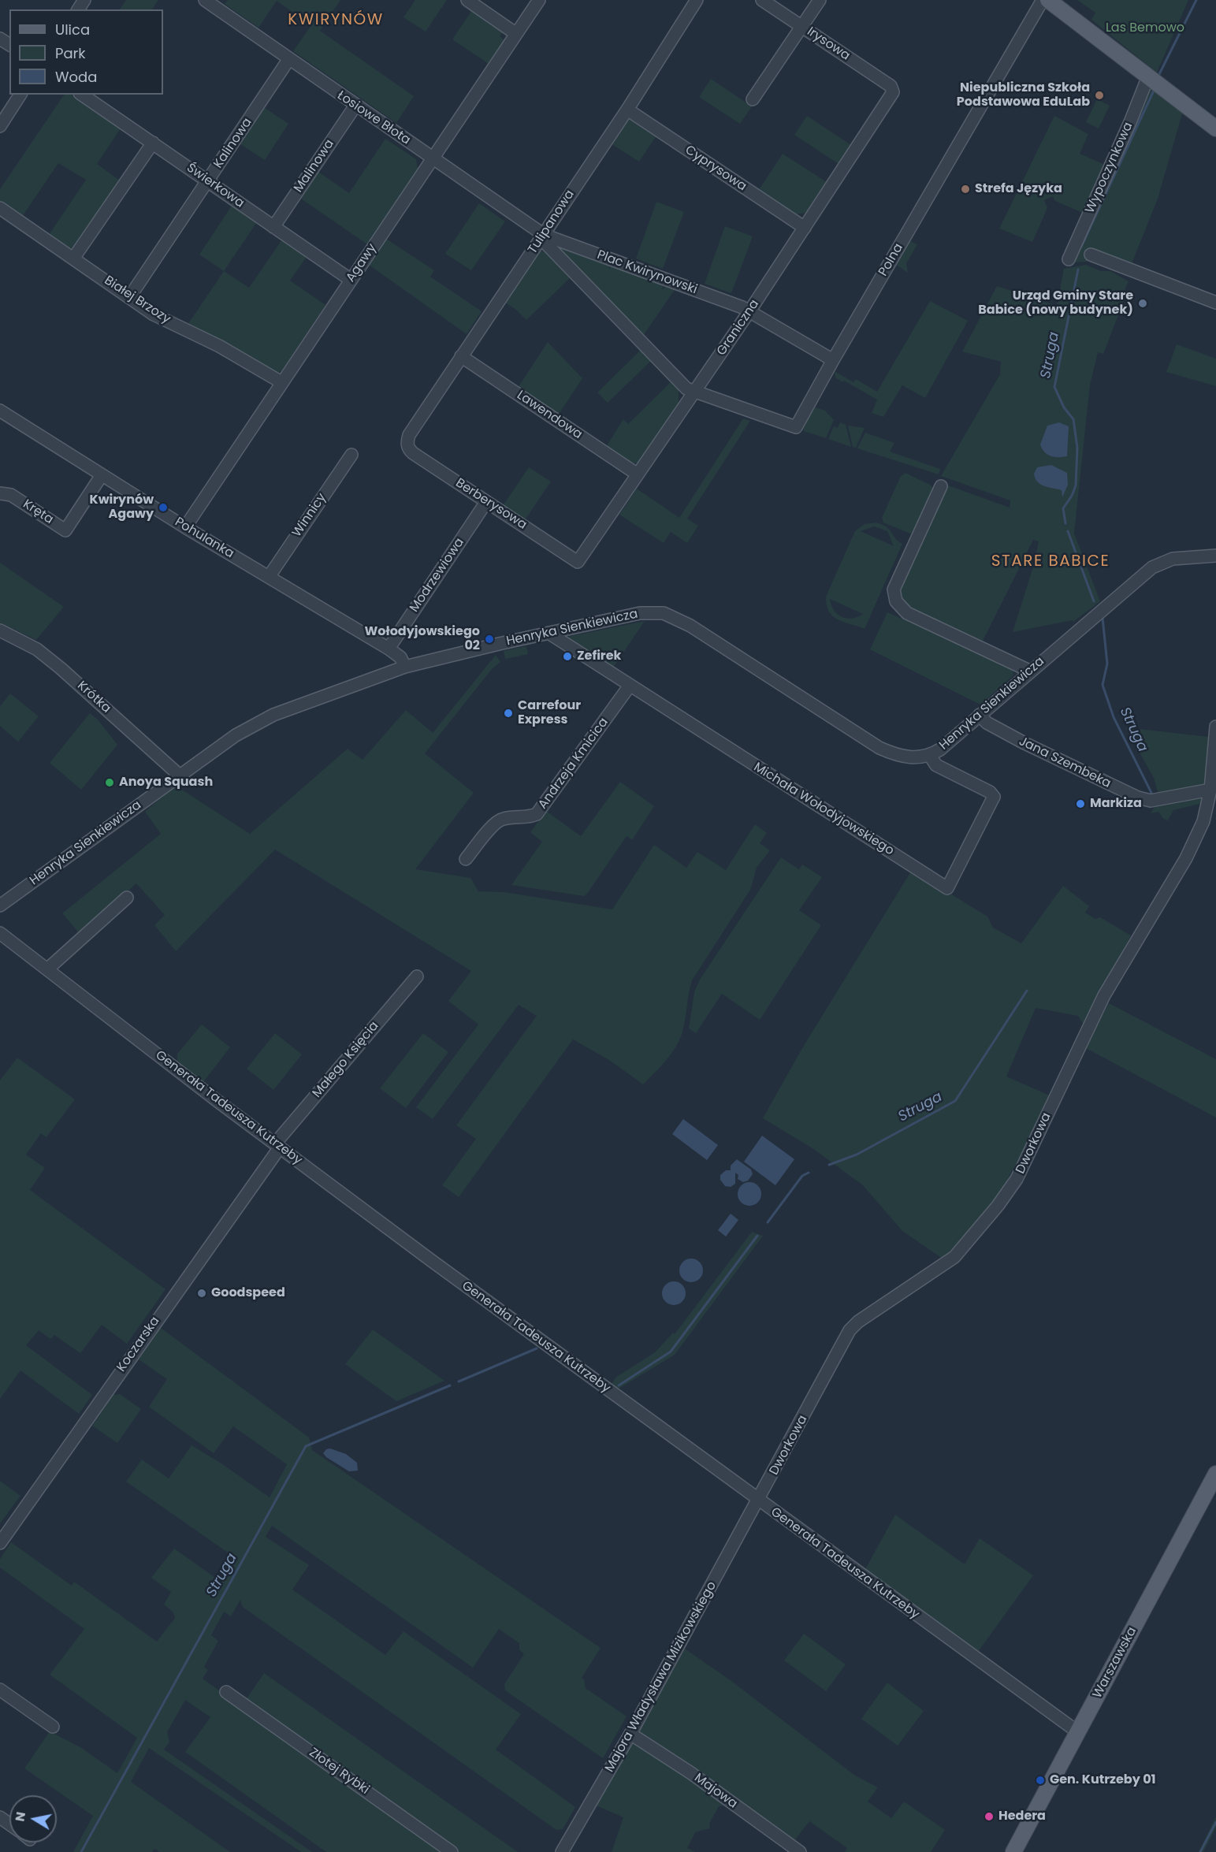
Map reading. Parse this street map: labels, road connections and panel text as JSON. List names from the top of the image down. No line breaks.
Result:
{"streets":{"main road":["Warszawska"],"street":["Irysowa","Łosiowe Błota","Kalinowa","Malinowa","Wypoczynkowa","Cyprysowa","Świerkowa","Tulipanowa","Polna","Agawy","Plac Kwirynowski","Białej Brzozy","Graniczna","Lawendowa","Berberysowa","Kręta","Winnicy","Pohulanka","Modrzewiowa","Henryka Sienkiewicza","Krótka","Jana Szembeka","Andrzeja Kmicica","Michała Wołodyjowskiego","Małego Księcia","Generała Tadeusza Kutrzeby","Dworkowa","Koczarska","Majora Władysława Mizikowskiego","Złotej Rybki","Majowa"]},"crossings":[["Irysowa","Graniczna"],["Łosiowe Błota","Kalinowa"],["Łosiowe Błota","Malinowa"],["Łosiowe Błota","Tulipanowa"],["Łosiowe Błota","Agawy"],["Łosiowe Błota","Plac Kwirynowski"],["Kalinowa","Świerkowa"],["Kalinowa","Białej Brzozy"],["Malinowa","Świerkowa"],["Cyprysowa","Tulipanowa"],["Cyprysowa","Graniczna"],["Świerkowa","Agawy"],["Tulipanowa","Plac Kwirynowski"],["Tulipanowa","Lawendowa"],["Tulipanowa","Berberysowa"],["Polna","Plac Kwirynowski"],["Polna","Graniczna"],["Agawy","Białej Brzozy"],["Agawy","Pohulanka"],["Plac Kwirynowski","Graniczna"],["Graniczna","Lawendowa"],["Graniczna","Berberysowa"],["Berberysowa","Modrzewiowa"],["Kręta","Pohulanka"],["Winnicy","Pohulanka"],["Pohulanka","Modrzewiowa"],["Pohulanka","Henryka Sienkiewicza"],["Henryka Sienkiewicza","Krótka"],["Henryka Sienkiewicza","Jana Szembeka"],["Henryka Sienkiewicza","Michała Wołodyjowskiego"],["Jana Szembeka","Dworkowa"],["Andrzeja Kmicica","Michała Wołodyjowskiego"],["Małego Księcia","Generała Tadeusza Kutrzeby"],["Małego Księcia","Koczarska"],["Generała Tadeusza Kutrzeby","Dworkowa"],["Generała Tadeusza Kutrzeby","Koczarska"],["Generała Tadeusza Kutrzeby","Warszawska"],["Generała Tadeusza Kutrzeby","Majora Władysława Mizikowskiego"],["Dworkowa","Majora Władysława Mizikowskiego"],["Majora Władysława Mizikowskiego","Majowa"]],"districts":["KWIRYNÓW","STARE BABICE"],"water":["Struga"],"parks":["Las Bemowo"],"places":["Niepubliczna Szkoła Podstawowa EduLab","Strefa Języka","Urząd Gminy Stare Babice (nowy budynek)","Kwirynów Agawy","Wołodyjowskiego 02","Zefirek","Carrefour Express","Anoya Squash","Markiza","Goodspeed","Gen. Kutrzeby 01","Hedera"],"legend":["Ulica","Park","Woda"],"north":"left"}
